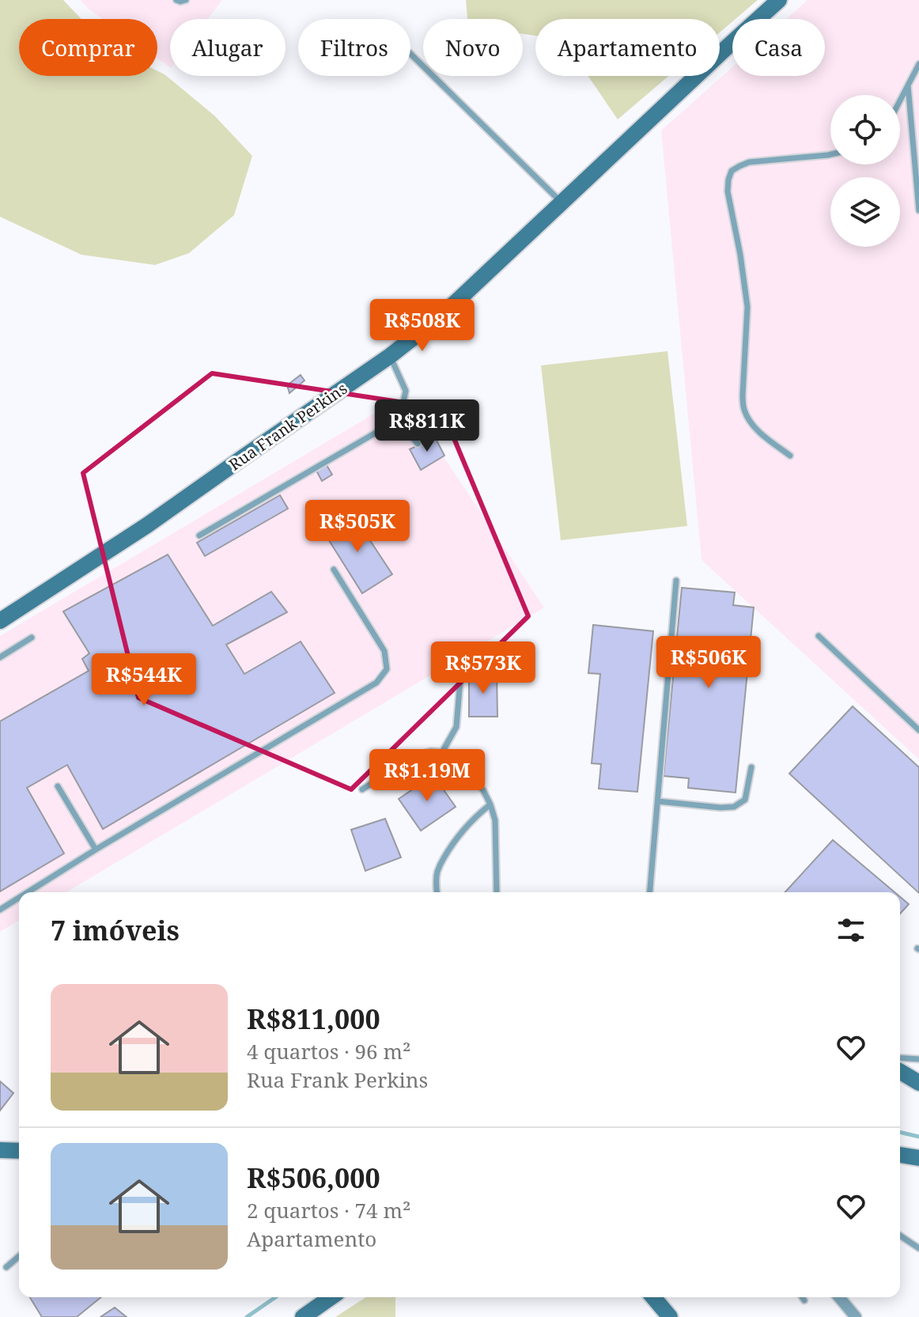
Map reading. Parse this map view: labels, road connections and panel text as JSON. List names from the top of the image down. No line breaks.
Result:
{"streets":{"street":["Rua Frank Perkins"]},"page":{"chip":["Comprar","Alugar","Filtros","Novo","Apartamento","Casa"],"price":["R$508K","R$811K","R$505K","R$506K","R$573K","R$544K","R$1.19M"],"heading":"7 imóveis","list":[{"name":"R$811,000","note":"4 quartos · 96 m² · Rua Frank Perkins"},{"name":"R$506,000","note":"2 quartos · 74 m² · Apartamento"}]}}
